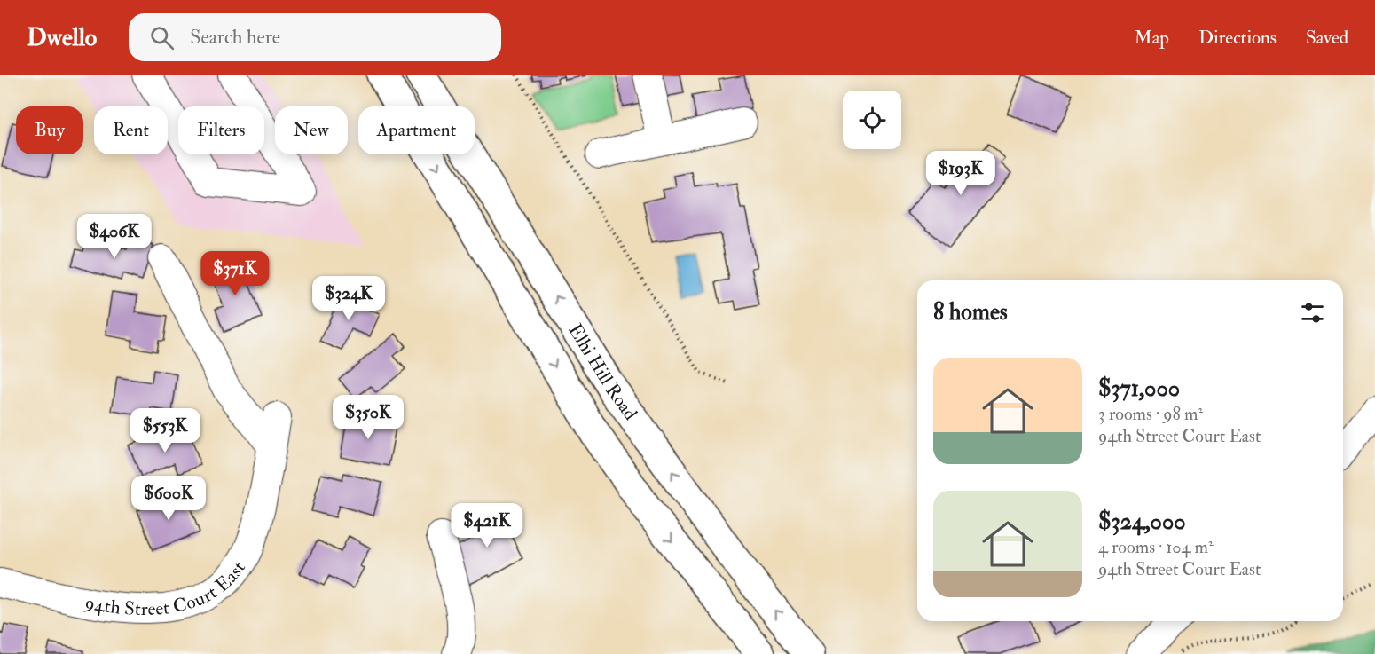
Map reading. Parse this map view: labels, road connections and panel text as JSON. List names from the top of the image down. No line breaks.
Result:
{"streets":{"highway":["Elhi Hill Road"],"street":["94th Street Court East"]},"page":{"header":"Dwello","search":"Search here","nav":["Map","Directions","Saved"],"chip":["Buy","Rent","Filters","New","Apartment"],"price":["$193K","$406K","$371K","$324K","$350K","$553K","$600K","$421K"],"heading":"8 homes","list":[{"name":"$371,000","note":"3 rooms · 98 m² · 94th Street Court East"},{"name":"$324,000","note":"4 rooms · 104 m² · 94th Street Court East"}]}}
